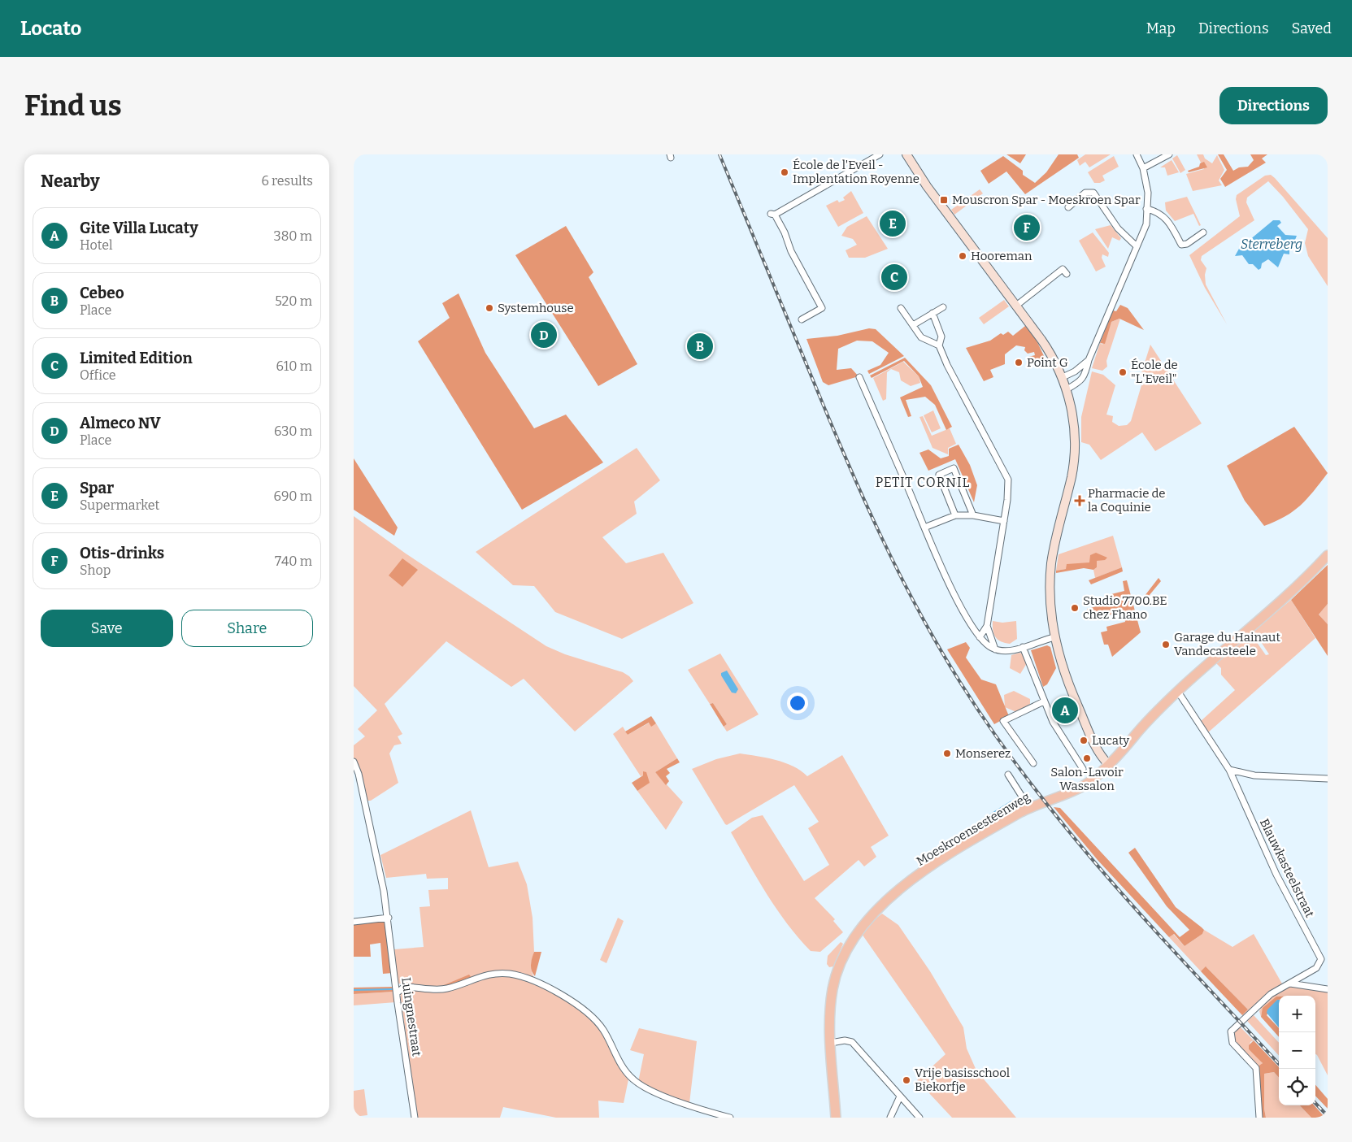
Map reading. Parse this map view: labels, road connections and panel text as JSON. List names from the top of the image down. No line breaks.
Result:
{"streets":{"main road":["Moeskroensesteenweg"],"street":["Blauwkasteelstraat","Luingnestraat"]},"crossings":[["Moeskroensesteenweg","Blauwkasteelstraat"]],"districts":["PETIT CORNIL"],"water":["Sterreberg"],"places":{"other":["École de l'Eveil - Implentation Royenne","Hooreman","Systemhouse","Point G","École de \"L'Eveil\"","Studio 7700.BE chez Fhano","Garage du Hainaut Vandecasteele","Lucaty","Monserez","Salon-Lavoir Wassalon","Vrije basisschool Biekorfje"],"transit":["Mouscron Spar - Moeskroen Spar"],"health":["Pharmacie de la Coquinie"]},"page":{"header":"Locato","nav":["Map","Directions","Saved"],"buttons":["Directions",["Save","Share"]],"title":"Find us","heading":["Nearby","6 results"],"list":[{"mark":"A","name":"Gite Villa Lucaty","note":"Hotel","value":"380 m"},{"mark":"B","name":"Cebeo","note":"Place","value":"520 m"},{"mark":"C","name":"Limited Edition","note":"Office","value":"610 m"},{"mark":"D","name":"Almeco NV","note":"Place","value":"630 m"},{"mark":"E","name":"Spar","note":"Supermarket","value":"690 m"},{"mark":"F","name":"Otis-drinks","note":"Shop","value":"740 m"}],"pins":["E","F","C","D","B","A"],"map_buttons":["+","−"]}}
